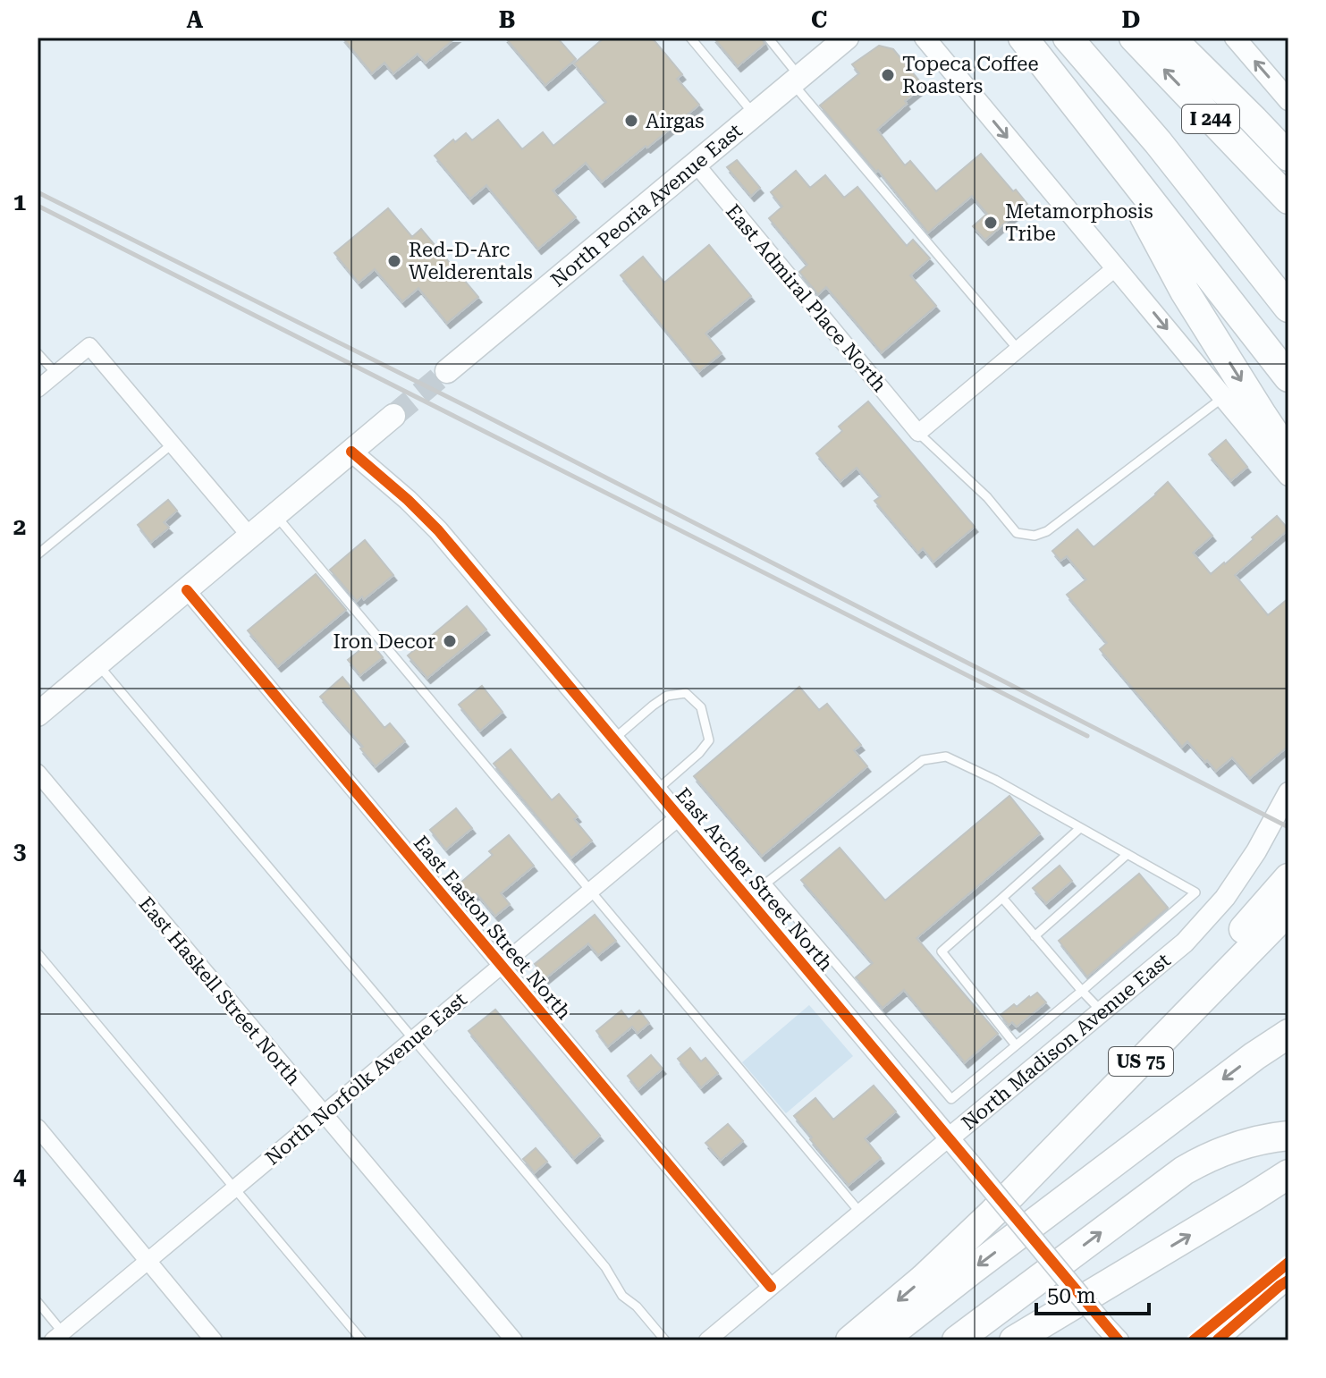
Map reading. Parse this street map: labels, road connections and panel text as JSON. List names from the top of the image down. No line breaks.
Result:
{"streets":{"highway":["I 244","US 75"],"main road":["North Peoria Avenue East"],"street":["East Admiral Place North","East Archer Street North","East Easton Street North","East Haskell Street North","North Madison Avenue East","North Norfolk Avenue East"]},"crossings":[["North Peoria Avenue East","East Admiral Place North"],["East Archer Street North","North Madison Avenue East"],["East Archer Street North","North Norfolk Avenue East"],["East Easton Street North","North Madison Avenue East"],["East Easton Street North","North Norfolk Avenue East"],["East Haskell Street North","North Norfolk Avenue East"]],"places":["Topeca Coffee Roasters","Airgas","Metamorphosis Tribe","Red-D-Arc Welderentals","Iron Decor"],"scale_bar":"50 m","grid":{"columns":["A","B","C","D"],"rows":["1","2","3","4"]}}
